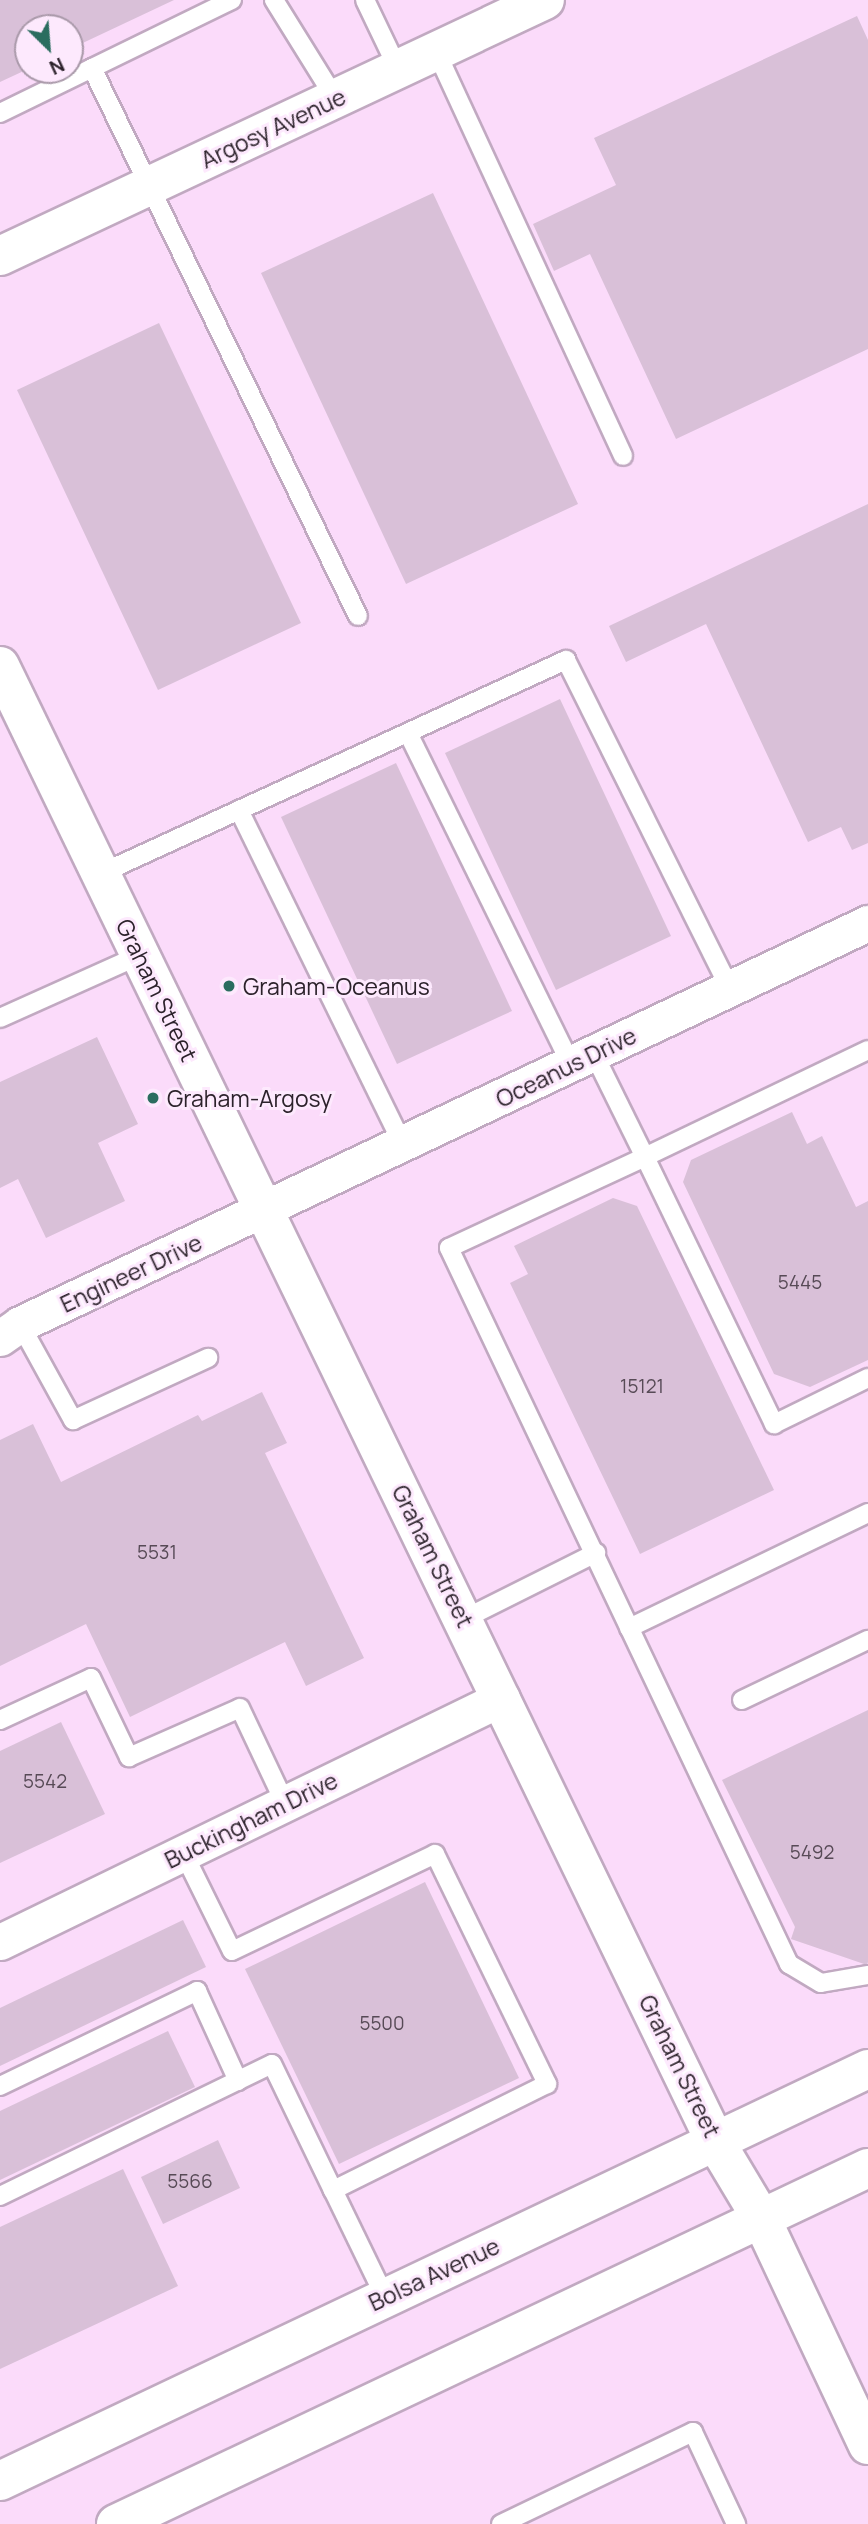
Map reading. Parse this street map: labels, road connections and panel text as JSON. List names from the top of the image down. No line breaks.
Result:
{"streets":{"street":["Argosy Avenue","Graham Street","Oceanus Drive","Engineer Drive","Buckingham Drive","Bolsa Avenue"]},"crossings":[["Graham Street","Oceanus Drive"],["Graham Street","Engineer Drive"],["Graham Street","Buckingham Drive"],["Graham Street","Bolsa Avenue"],["Oceanus Drive","Engineer Drive"]],"places":["Graham-Oceanus","Graham-Argosy"],"house_numbers":["5445","15121","5531","5542","5492","5500","5566"],"north":"bottom right"}
